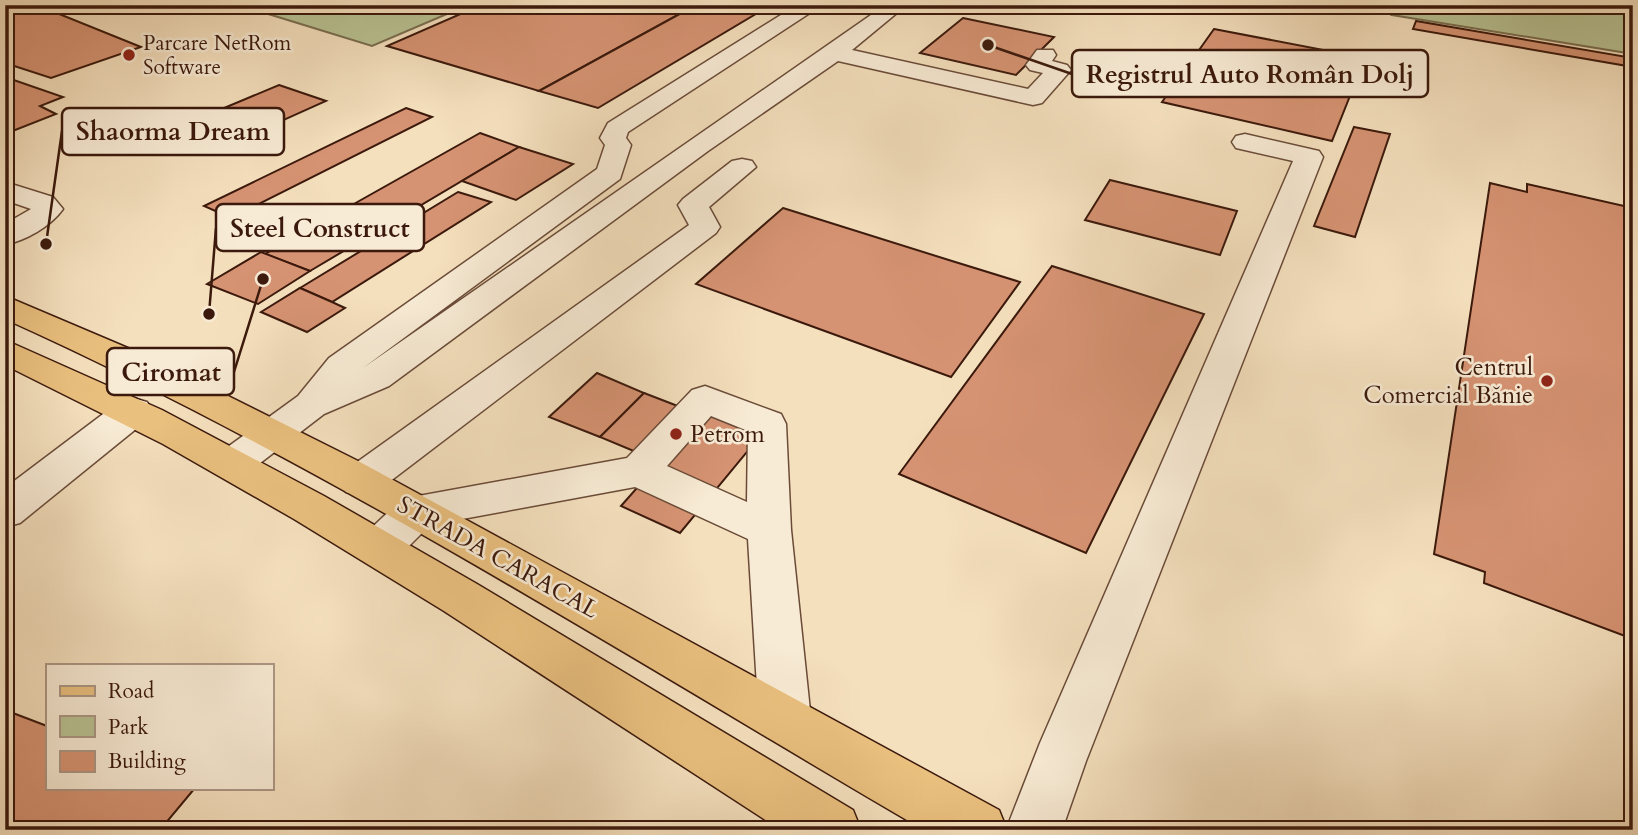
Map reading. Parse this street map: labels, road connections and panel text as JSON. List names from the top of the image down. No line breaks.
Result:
{"streets":{"main road":["STRADA CARACAL"]},"places":["Registrul Auto Român Dolj","Parcare NetRom Software","Shaorma Dream","Ciromat","Steel Construct","Centrul Comercial Bănie","Petrom"],"legend":["Road","Park","Building"]}
